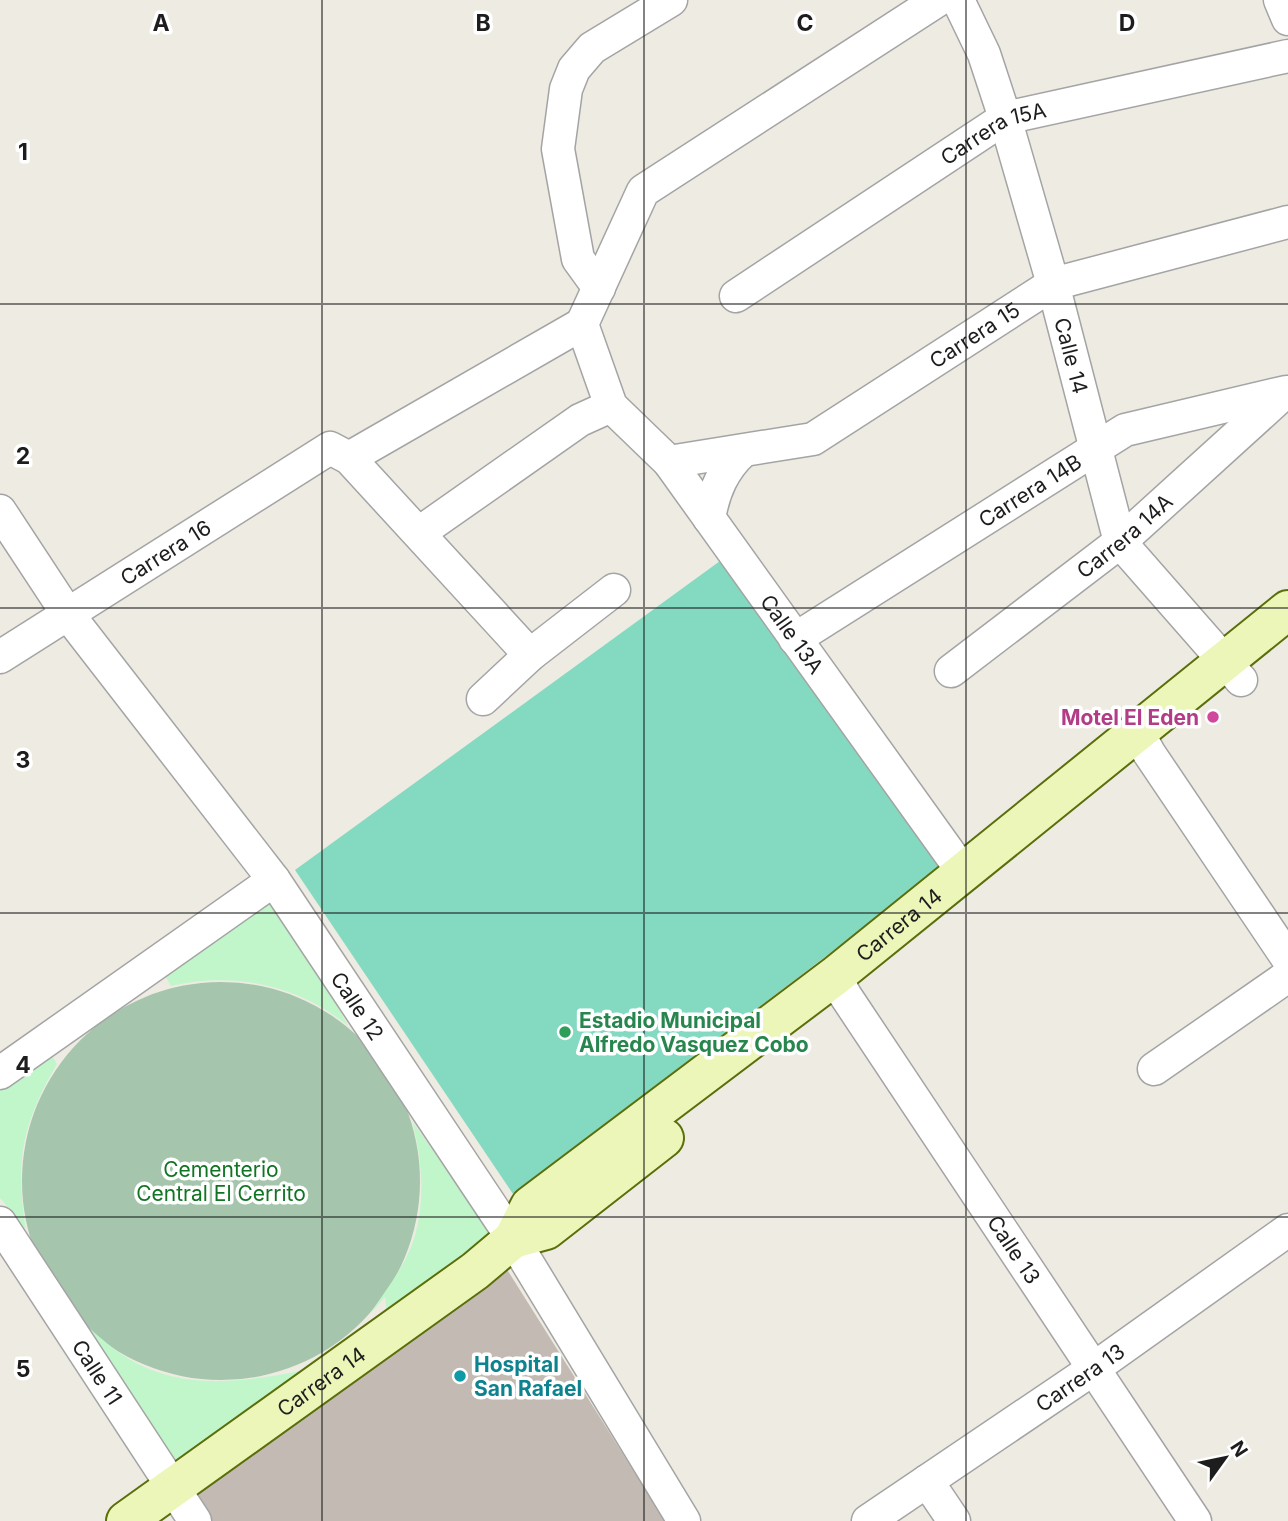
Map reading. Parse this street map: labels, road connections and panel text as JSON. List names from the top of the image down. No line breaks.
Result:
{"streets":{"street":["Carrera 15A","Carrera 15","Calle 14","Carrera 14B","Carrera 14A","Carrera 16","Calle 13A","Carrera 14","Calle 12","Calle 13","Calle 11","Carrera 13"]},"crossings":[["Carrera 15A","Calle 14"],["Carrera 15","Calle 14"],["Carrera 15","Calle 13A"],["Calle 14","Carrera 14B"],["Calle 14","Carrera 14A"],["Calle 14","Carrera 14"],["Carrera 14B","Carrera 14A"],["Carrera 14B","Calle 13A"],["Carrera 16","Calle 12"],["Calle 13A","Carrera 14"],["Carrera 14","Calle 12"],["Carrera 14","Calle 13"],["Carrera 14","Calle 11"],["Calle 13","Carrera 13"]],"parks":["Cementerio Central El Cerrito"],"places":["Motel El Eden","Estadio Municipal Alfredo Vasquez Cobo","Hospital San Rafael"],"north":"top right","grid":{"columns":["A","B","C","D"],"rows":["1","2","3","4","5"]}}
